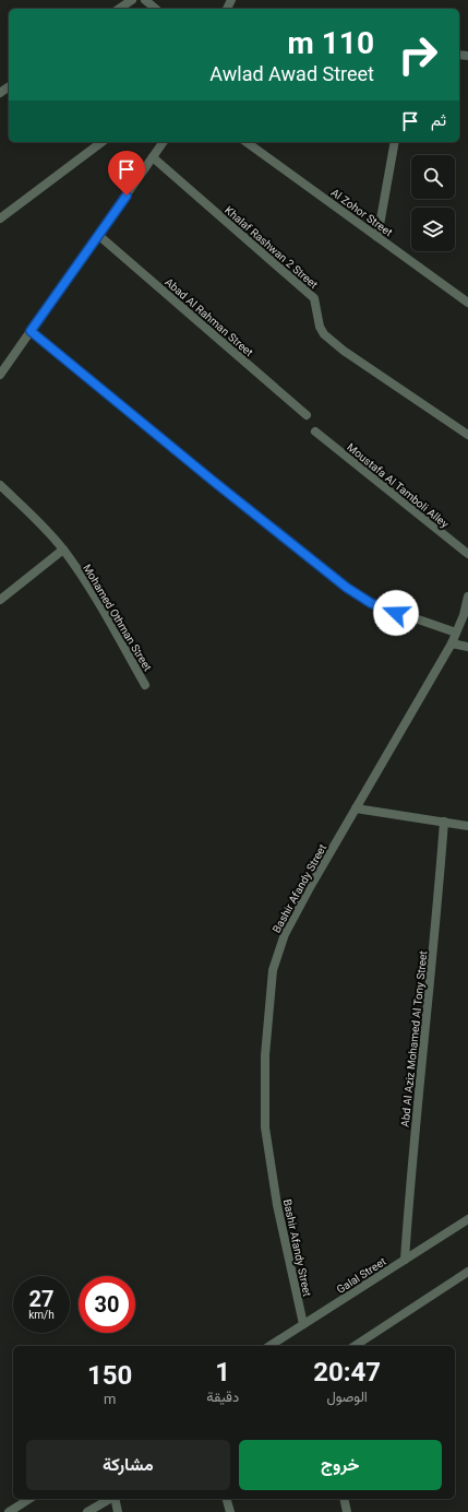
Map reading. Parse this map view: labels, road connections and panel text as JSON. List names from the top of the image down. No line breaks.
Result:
{"streets":{"street":["Al Zohor Street","Khalaf Rashwan 2 Street","Abad Al Rahman Street","Moustafa Al Tamboli Alley","Mohamed Othman Street","Bashir Afandy Street","Abd Al Aziz Mohamed Al Tony Street","Galal Street"]},"crossings":[["Bashir Afandy Street","Galal Street"],["Abd Al Aziz Mohamed Al Tony Street","Galal Street"]],"page":{"turn":["110 m","Awlad Awad Street"],"then":"ثم","speed":"27 km/h","limit":"30","eta":["20:47","الوصول","1","دقيقة","150","m"],"buttons":["خروج","مشاركة"]}}
